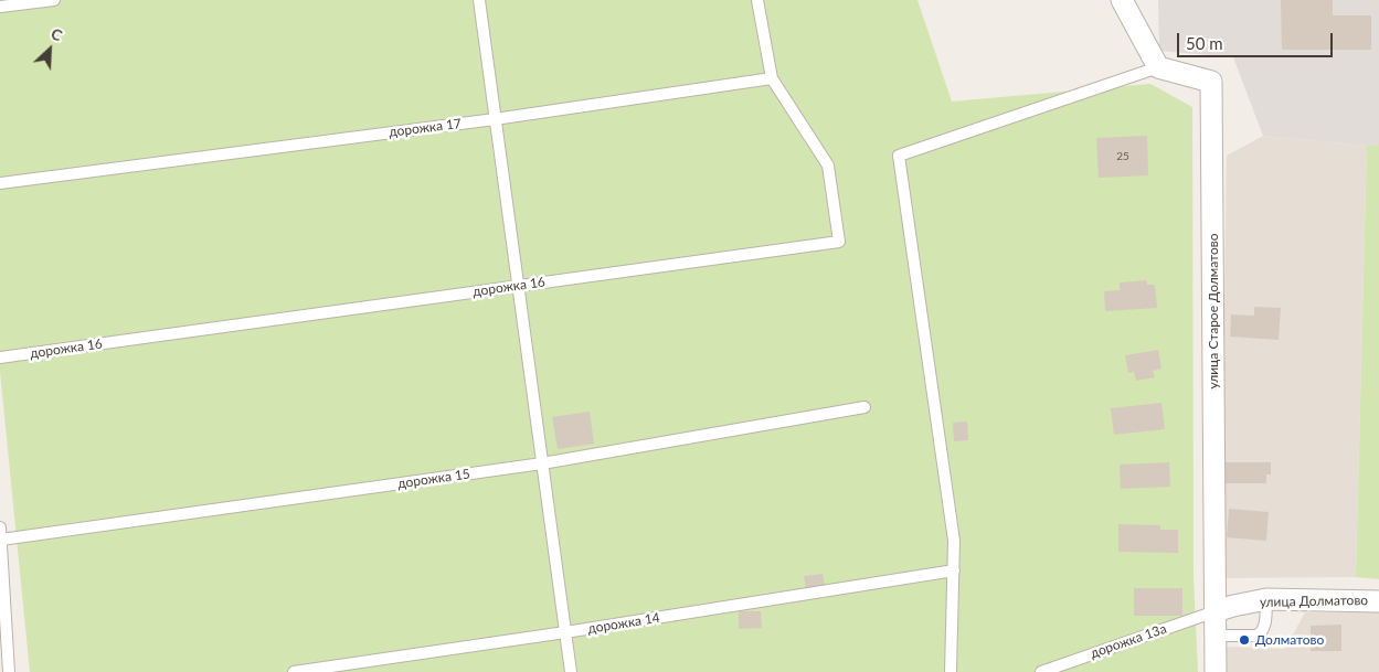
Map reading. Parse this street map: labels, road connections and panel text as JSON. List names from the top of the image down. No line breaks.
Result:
{"streets":{"street":["улица Старое Долматово","улица Долматово"],"lane":["дорожка 17","дорожка 16","дорожка 15","дорожка 14","дорожка 13а"]},"crossings":[["дорожка 17","дорожка 16"],["улица Старое Долматово","улица Долматово"],["улица Старое Долматово","дорожка 13а"],["улица Долматово","дорожка 13а"]],"places":["Долматово"],"house_numbers":["25"],"scale_bar":"50 m","north":"top right"}
